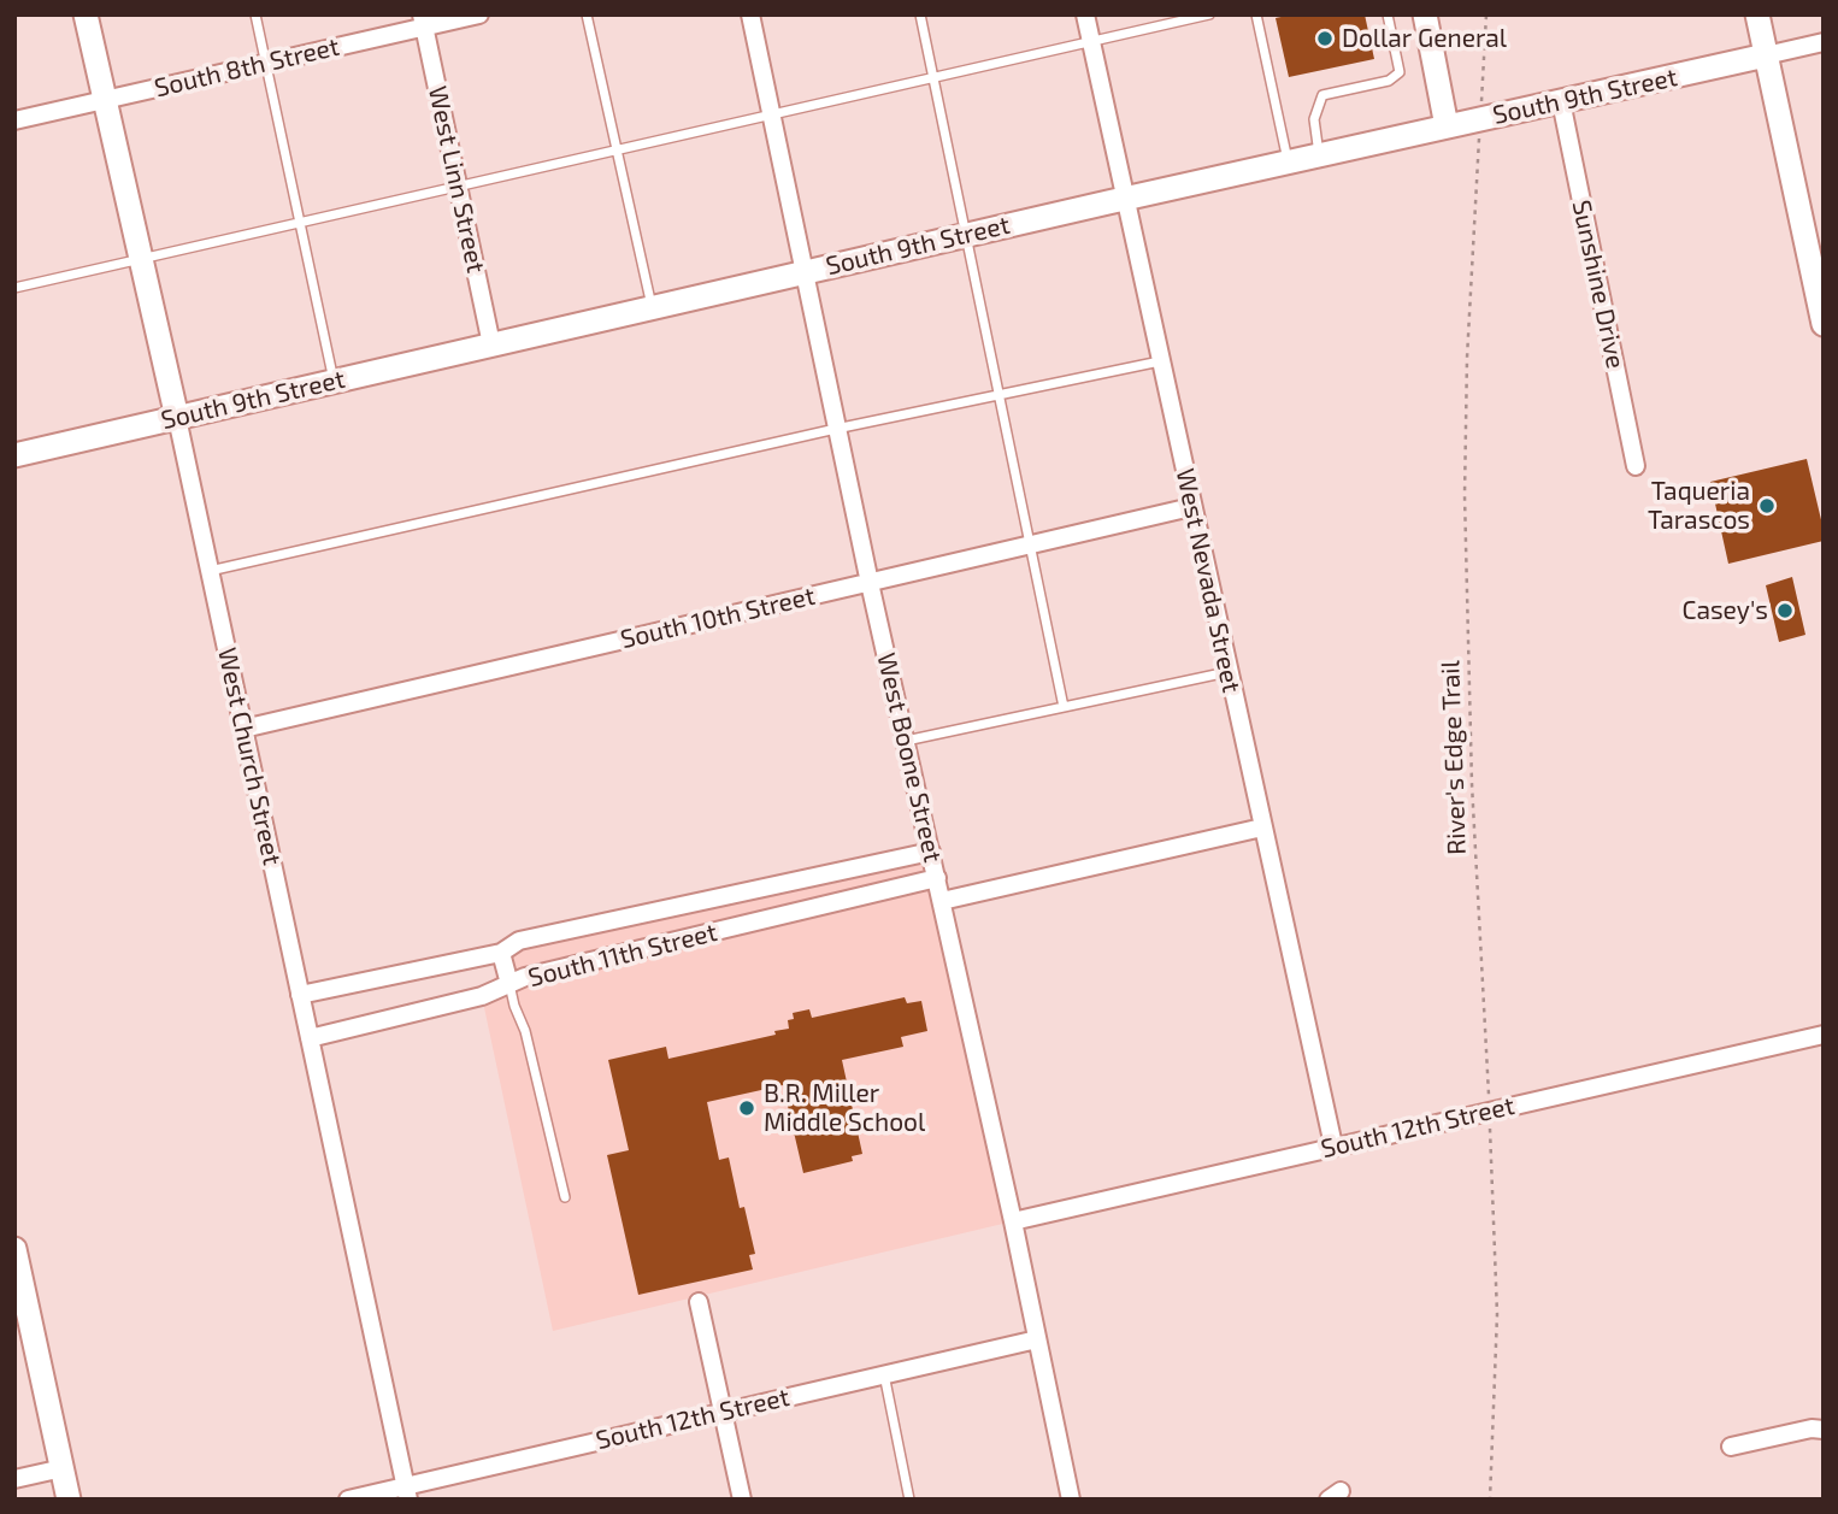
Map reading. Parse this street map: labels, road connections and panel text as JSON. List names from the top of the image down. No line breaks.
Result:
{"streets":{"main road":["South 9th Street","West Church Street"],"street":["South 8th Street","West Linn Street","Sunshine Drive","West Nevada Street","South 10th Street","West Boone Street","South 11th Street","South 12th Street"],"path":["River's Edge Trail"]},"crossings":[["South 8th Street","West Linn Street"],["South 8th Street","West Church Street"],["South 9th Street","West Linn Street"],["South 9th Street","Sunshine Drive"],["South 9th Street","West Nevada Street"],["South 9th Street","West Church Street"],["South 9th Street","West Boone Street"],["South 9th Street","River's Edge Trail"],["West Nevada Street","South 10th Street"],["West Nevada Street","South 12th Street"],["South 10th Street","West Church Street"],["South 10th Street","West Boone Street"],["West Church Street","South 11th Street"],["West Church Street","South 12th Street"],["West Boone Street","South 11th Street"],["West Boone Street","South 12th Street"],["River's Edge Trail","South 12th Street"]],"places":["Dollar General","Taqueria Tarascos","Casey's","B.R. Miller Middle School"]}
